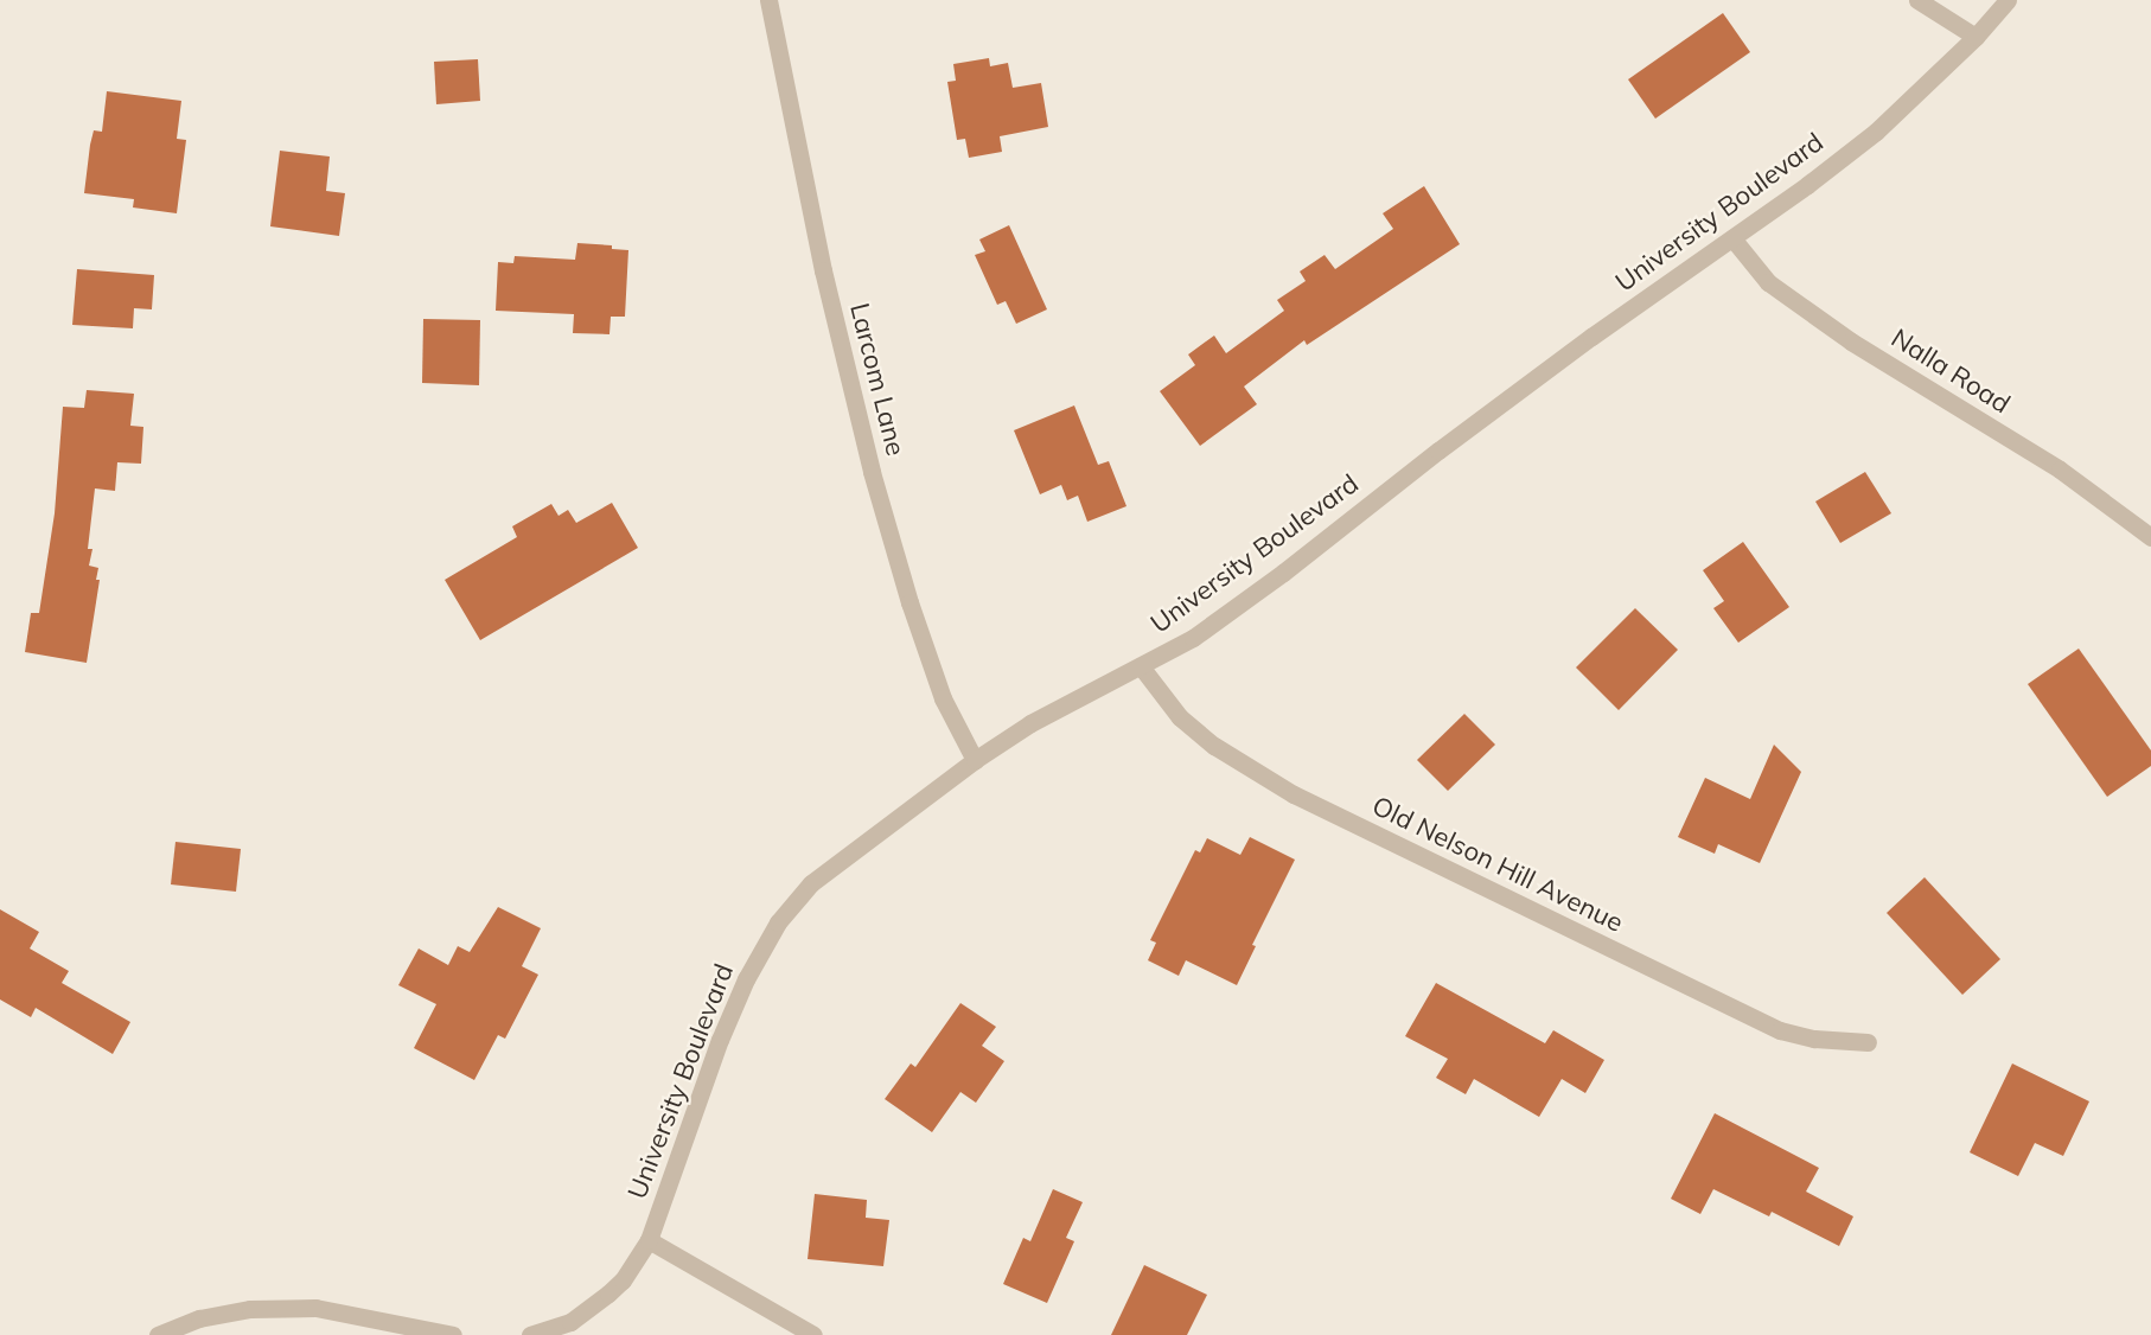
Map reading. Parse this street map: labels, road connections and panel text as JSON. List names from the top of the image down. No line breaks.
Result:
{"streets":{"street":["University Boulevard","Nalla Road","Larcom Lane","Old Nelson Hill Avenue"]},"crossings":[["University Boulevard","Nalla Road"],["University Boulevard","Larcom Lane"],["University Boulevard","Old Nelson Hill Avenue"]]}
